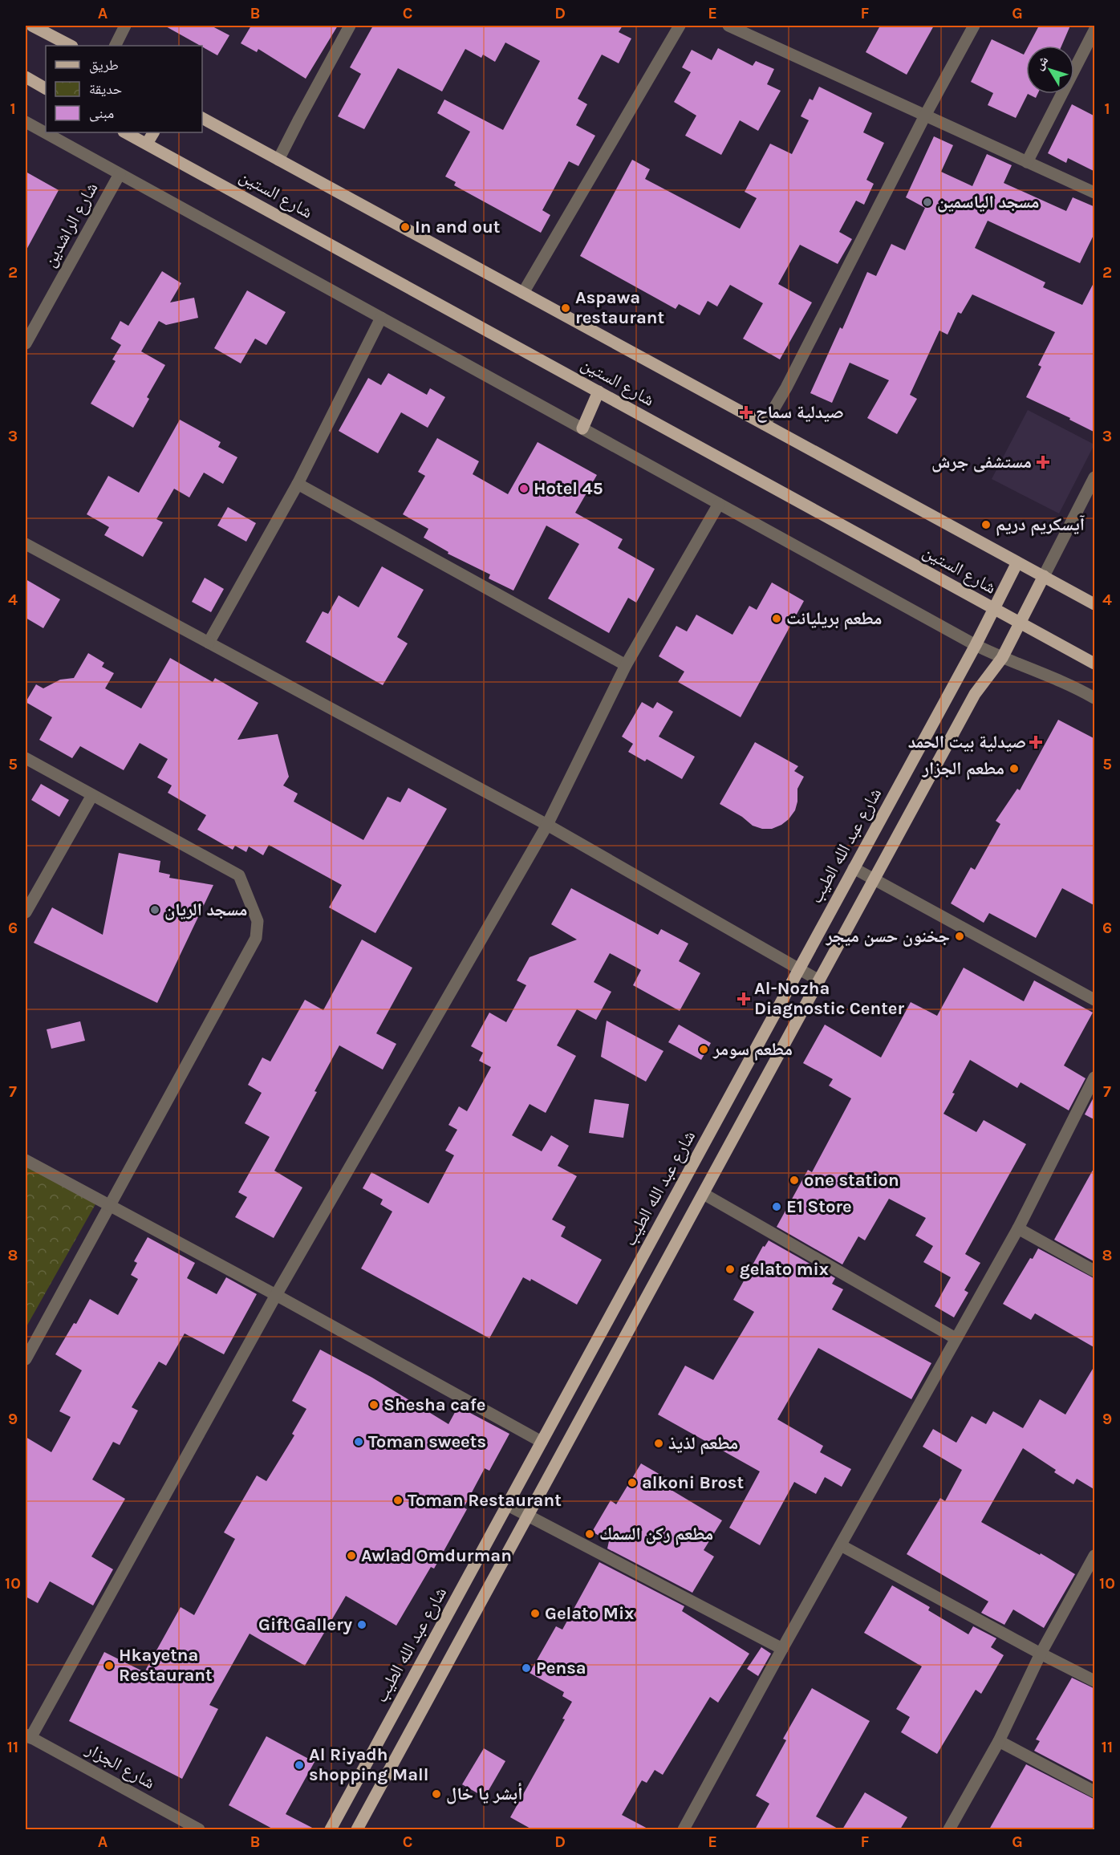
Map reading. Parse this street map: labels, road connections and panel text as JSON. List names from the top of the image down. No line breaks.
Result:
{"streets":{"main road":["شارع الستين","شارع عبد الله الطيب"],"street":["شارع الراشدين","شارع الجزار"]},"crossings":[["شارع الستين","شارع عبد الله الطيب"]],"places":{"other":["مسجد الياسمين","In and out","Aspawa restaurant","Hotel 45","آيسكريم دريم","مطعم بريليانت","مطعم الجزار","مسجد الريان","جخنون حسن ميجر","مطعم سومر","one station","E1 Store","gelato mix","Shesha cafe","Toman sweets","مطعم لذيذ","alkoni Brost","Toman Restaurant","مطعم ركن السمك","Awlad Omdurman","Gelato Mix","Gift Gallery","Hkayetna Restaurant","Pensa","Al Riyadh shopping Mall","أبشر يا خال"],"health":["صيدلية سماح","مستشفى جرش","صيدلية بيت الحمد","Al-Nozha Diagnostic Center"]},"legend":["طريق","حديقة","مبنى"],"north":"top left","grid":{"columns":["A","B","C","D","E","F","G"],"rows":["1","2","3","4","5","6","7","8","9","10","11"]}}
